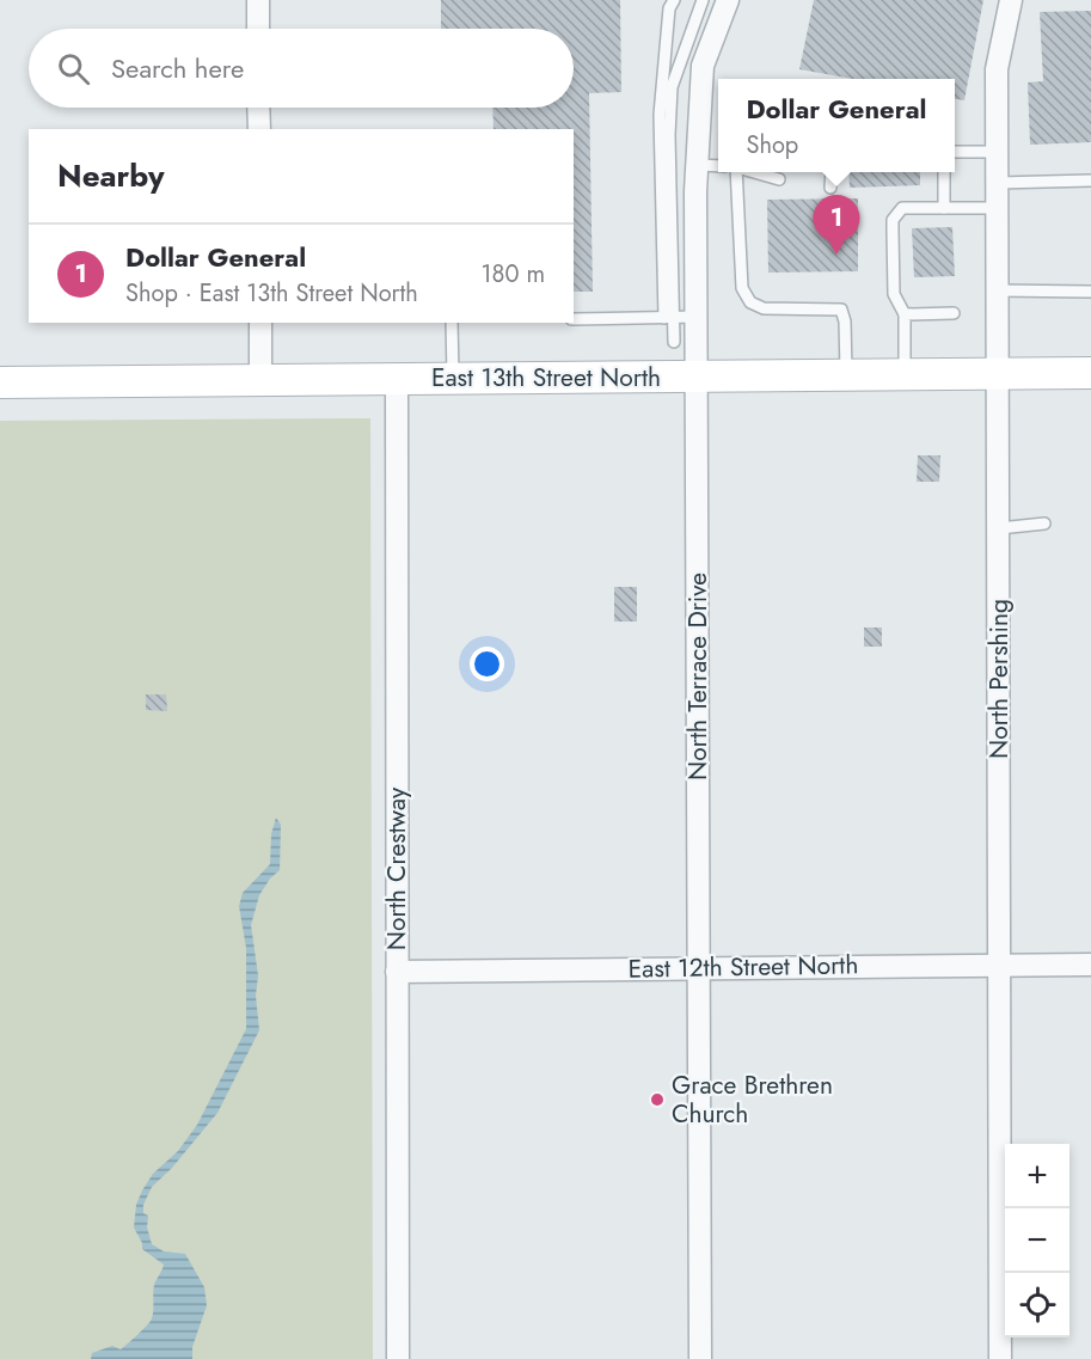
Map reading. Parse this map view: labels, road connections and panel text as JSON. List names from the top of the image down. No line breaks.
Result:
{"streets":{"main road":["East 13th Street North"],"street":["North Terrace Drive","North Pershing","North Crestway","East 12th Street North"]},"crossings":[["East 13th Street North","North Terrace Drive"],["East 13th Street North","North Pershing"],["East 13th Street North","North Crestway"],["North Terrace Drive","East 12th Street North"],["North Pershing","East 12th Street North"],["North Crestway","East 12th Street North"]],"places":["Grace Brethren Church"],"page":{"search":"Search here","popup":["Dollar General","Shop"],"heading":"Nearby","pins":"1","list":[{"mark":"1","name":"Dollar General","note":"Shop · East 13th Street North","value":"180 m"}],"map_buttons":["+","−"]}}
